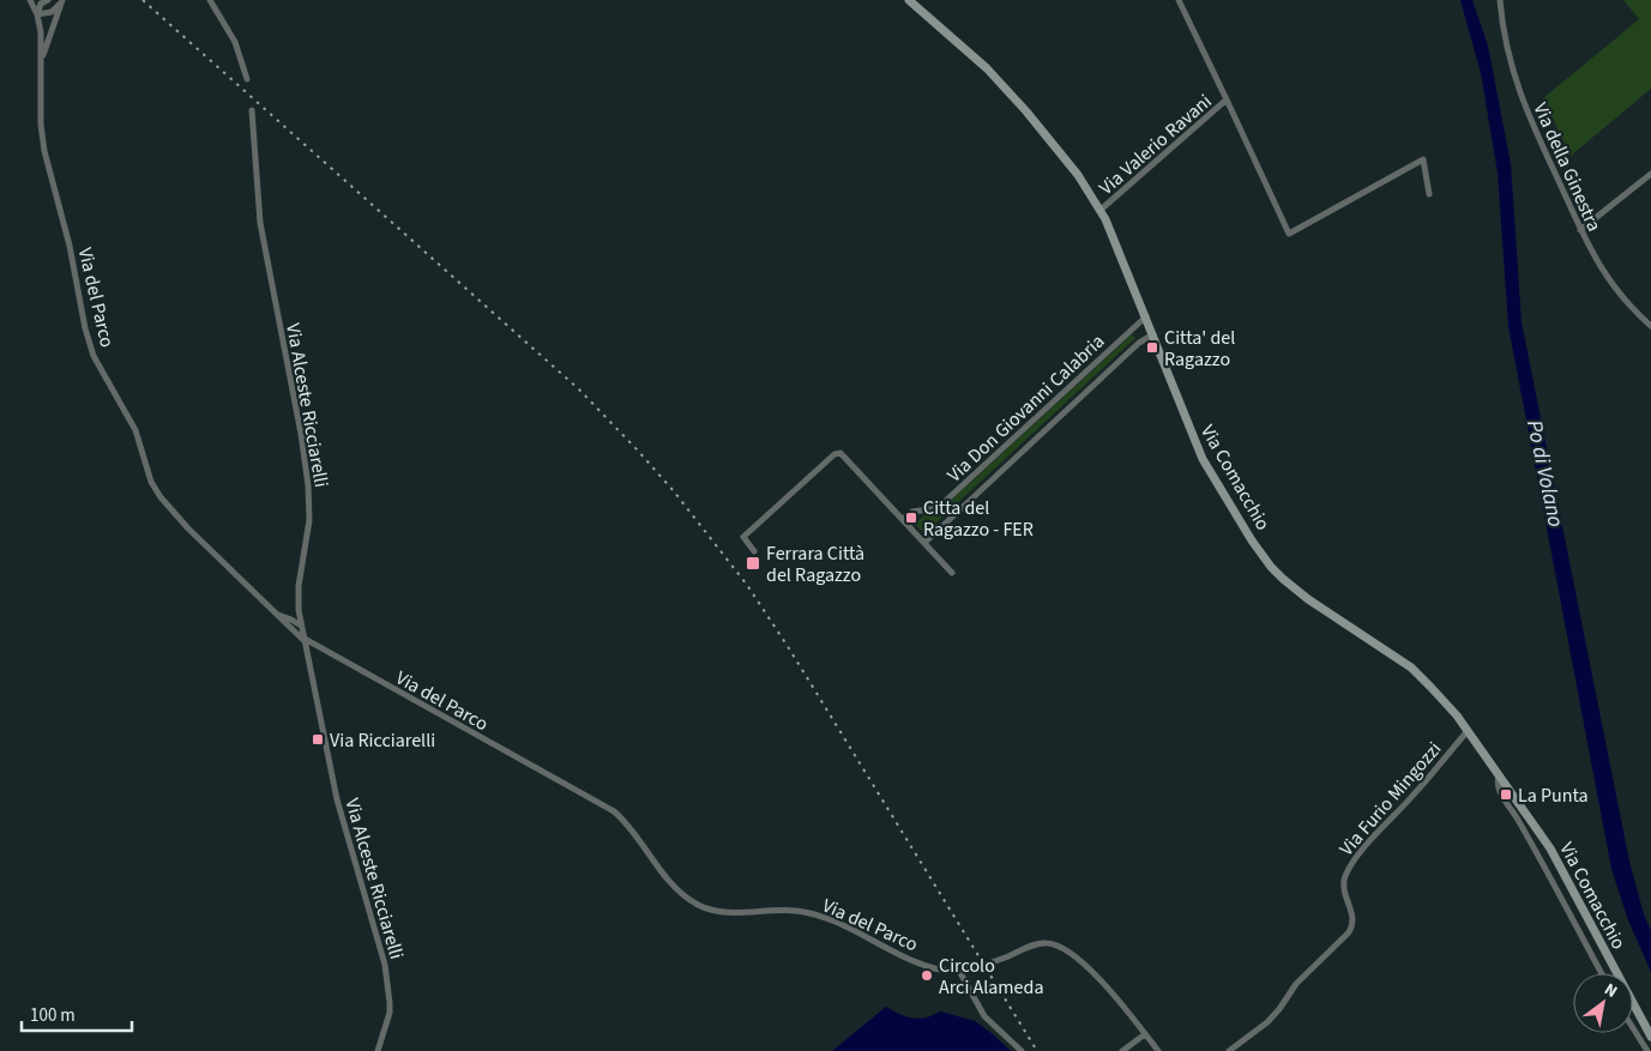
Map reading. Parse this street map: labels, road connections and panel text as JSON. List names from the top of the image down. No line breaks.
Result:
{"streets":{"main road":["Via Comacchio"],"street":["Via Valerio Ravani","Via della Ginestra","Via del Parco","Via Alceste Ricciarelli","Via Don Giovanni Calabria","Via Furio Mingozzi"]},"crossings":[["Via Valerio Ravani","Via Comacchio"],["Via del Parco","Via Alceste Ricciarelli"],["Via Don Giovanni Calabria","Via Comacchio"],["Via Comacchio","Via Furio Mingozzi"]],"water":["Po di Volano"],"places":{"transit":["Citta' del Ragazzo","Citta del Ragazzo - FER","Ferrara Città del Ragazzo","Via Ricciarelli","La Punta"],"other":["Circolo Arci Alameda"]},"scale_bar":"100 m","north":"top right"}
